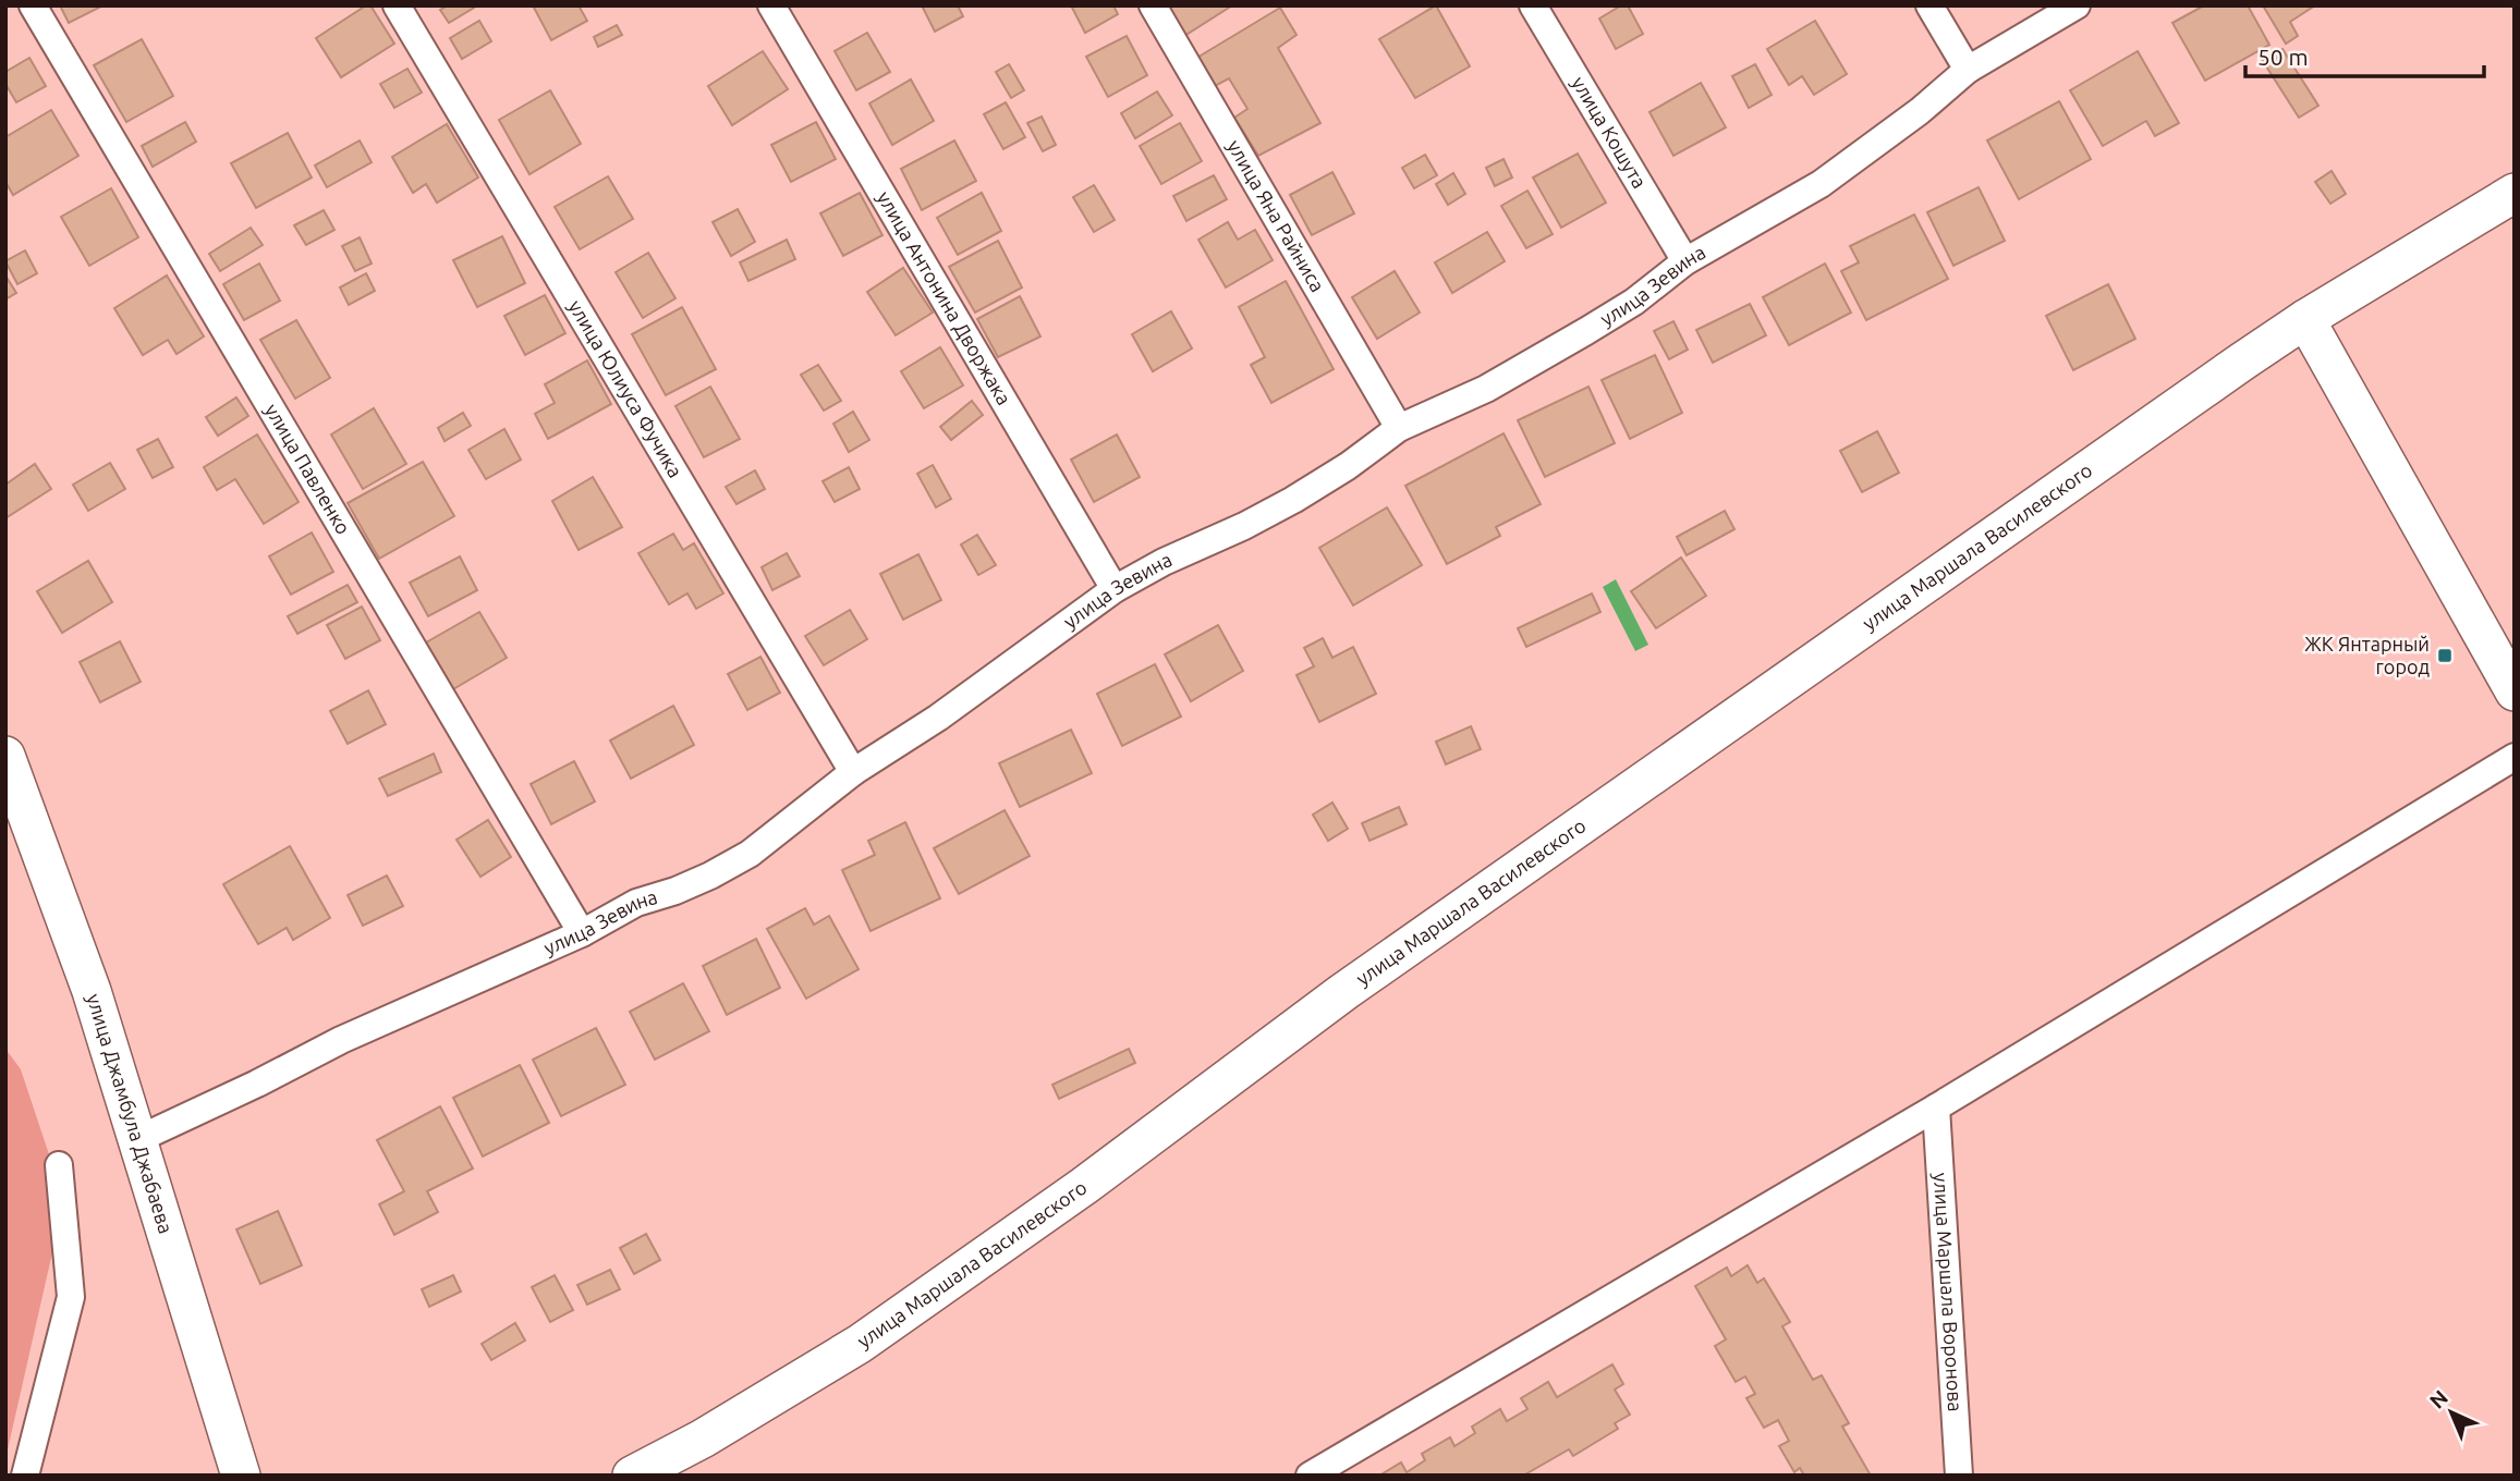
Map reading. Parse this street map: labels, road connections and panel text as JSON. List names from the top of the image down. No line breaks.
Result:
{"streets":{"main road":["улица Маршала Василевского","улица Джамбула Джабаева"],"street":["улица Кошута","улица Яна Райниса","улица Зевина","улица Антонина Дворжака","улица Юлиуса Фучика","улица Павленко","улица Маршала Воронова"]},"crossings":[["улица Кошута","улица Зевина"],["улица Яна Райниса","улица Зевина"],["улица Зевина","улица Антонина Дворжака"],["улица Зевина","улица Юлиуса Фучика"],["улица Зевина","улица Павленко"],["улица Зевина","улица Джамбула Джабаева"]],"places":{"transit":["ЖК Янтарный город"]},"scale_bar":"50 m","north":"top left"}
